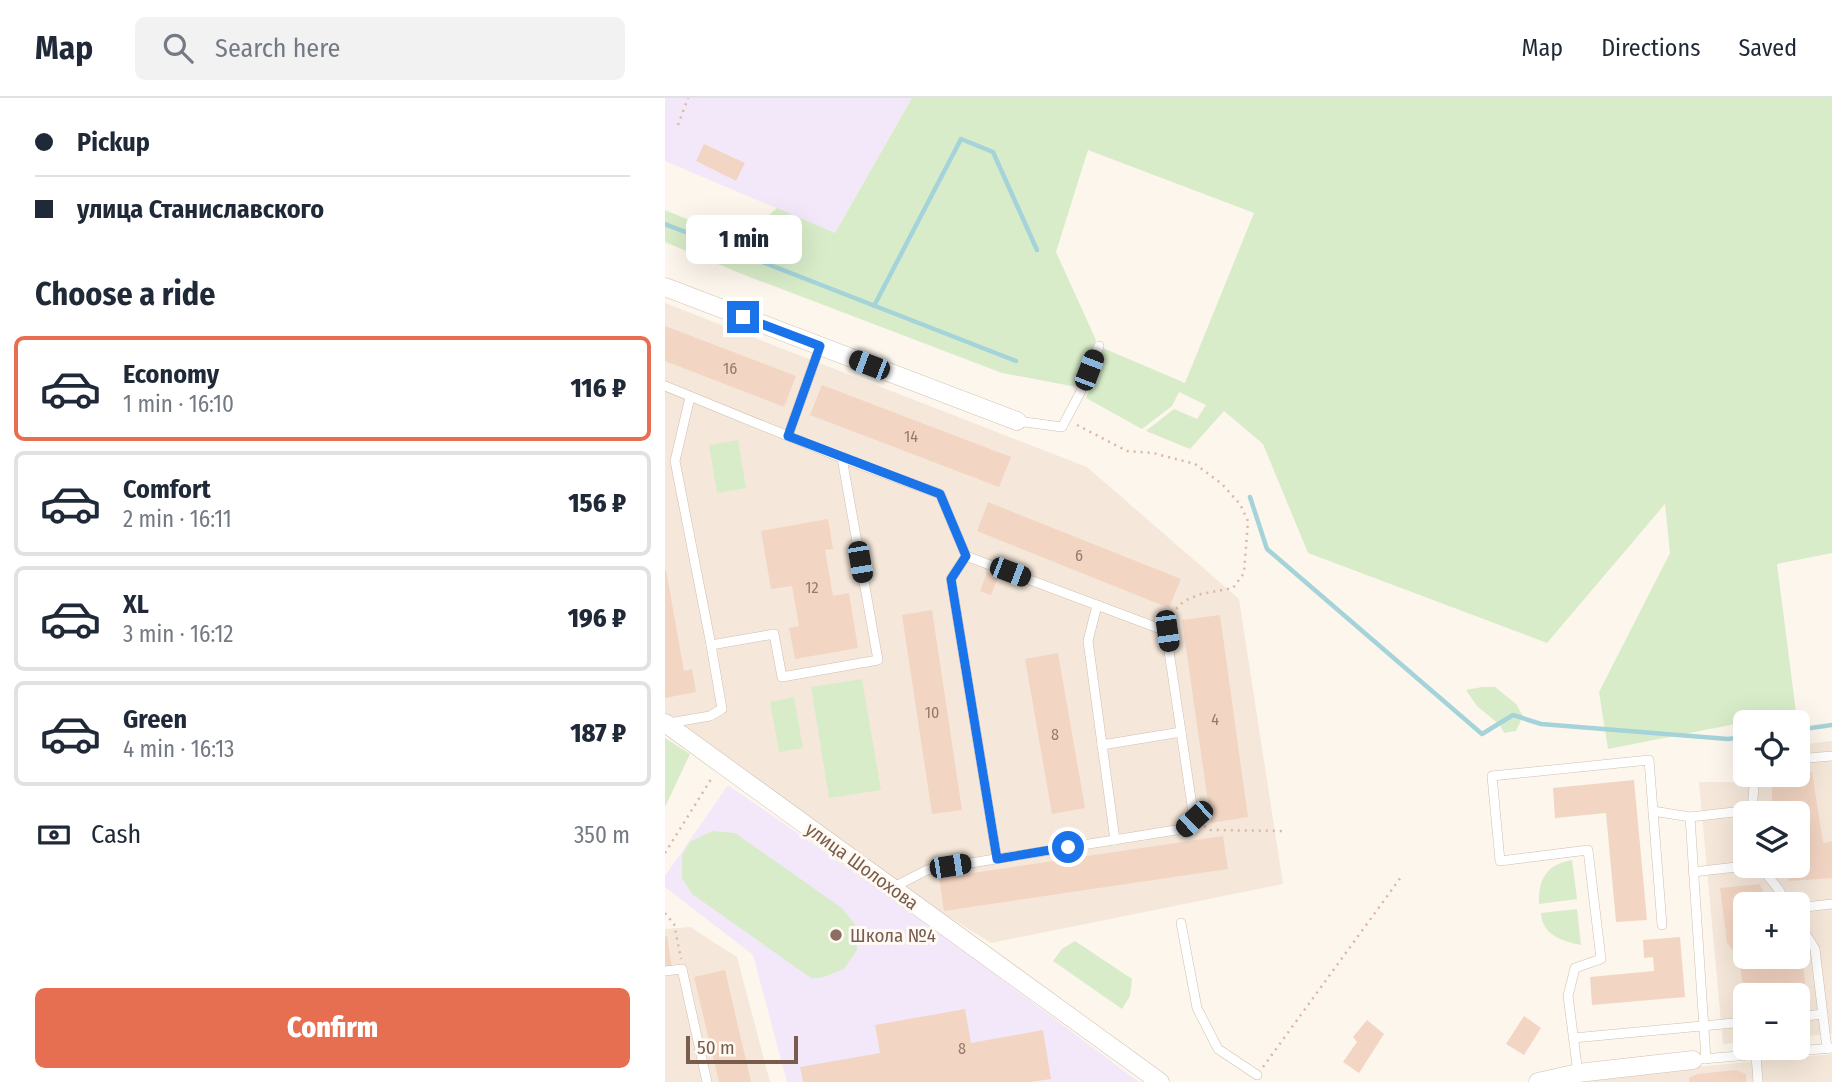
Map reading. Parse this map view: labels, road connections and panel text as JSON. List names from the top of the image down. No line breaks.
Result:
{"streets":{"street":["улица Шолохова"]},"places":["Школа №4"],"house_numbers":["16","14","6","12","10","4","8","8"],"scale_bar":"50 m","page":{"header":"Map","search":"Search here","nav":["Map","Directions","Saved"],"banner":["Pickup","улица Станиславского"],"bubble":"1 min","heading":"Choose a ride","list":[{"name":"Economy","note":"1 min · 16:10","value":"116 ₽"},{"name":"Comfort","note":"2 min · 16:11","value":"156 ₽"},{"name":"XL","note":"3 min · 16:12","value":"196 ₽"},{"name":"Green","note":"4 min · 16:13","value":"187 ₽"}],"map_buttons":["+","−"],"pay":["Cash","350 m"],"buttons":"Confirm","scale":"50 m"}}
